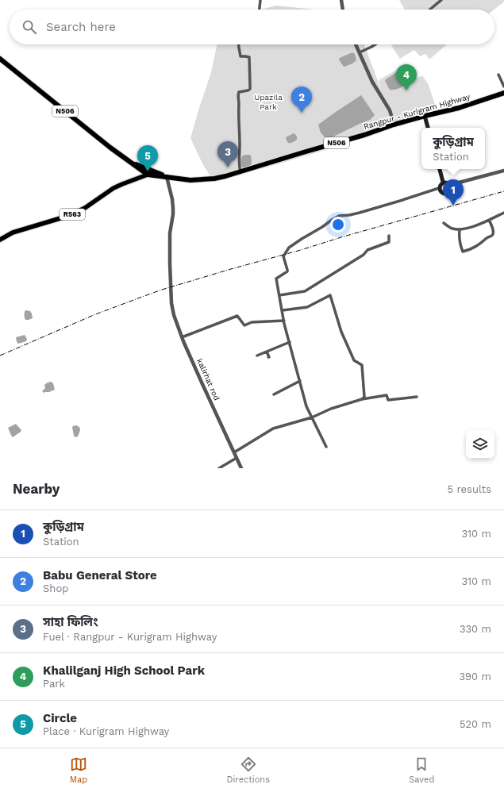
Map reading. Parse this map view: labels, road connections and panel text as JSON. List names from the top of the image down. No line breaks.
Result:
{"streets":{"highway":["N506","Rangpur - Kurigram Highway"],"main road":["R563"],"street":["kalirhat rod"]},"crossings":[["N506","Rangpur - Kurigram Highway"],["N506","R563"],["N506","kalirhat rod"],["Rangpur - Kurigram Highway","kalirhat rod"]],"parks":["Upazila Park"],"page":{"search":"Search here","pins":["4","2","3","5","1"],"popup":["কুড়িগ্রাম","Station"],"heading":["Nearby","5 results"],"list":[{"mark":"1","name":"কুড়িগ্রাম","note":"Station","value":"310 m"},{"mark":"2","name":"Babu General Store","note":"Shop","value":"310 m"},{"mark":"3","name":"সাহা ফিলিং","note":"Fuel · Rangpur - Kurigram Highway","value":"330 m"},{"mark":"4","name":"Khalilganj High School Park","note":"Park","value":"390 m"},{"mark":"5","name":"Circle","note":"Place · Kurigram Highway","value":"520 m"}],"nav":["Map","Directions","Saved"]}}
